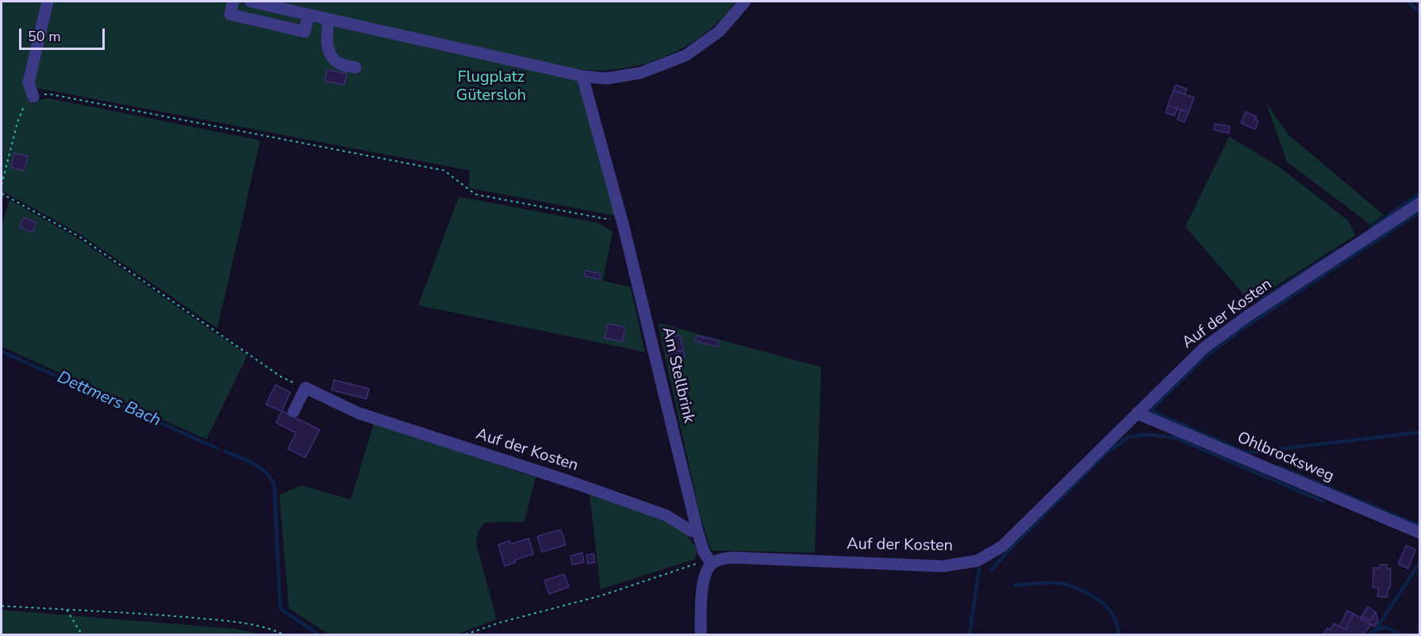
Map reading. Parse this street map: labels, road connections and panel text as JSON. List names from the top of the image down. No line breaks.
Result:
{"streets":{"street":["Auf der Kosten","Am Stellbrink","Ohlbrocksweg"]},"crossings":[["Auf der Kosten","Am Stellbrink"],["Auf der Kosten","Ohlbrocksweg"]],"water":["Dettmers Bach"],"parks":["Flugplatz Gütersloh"],"scale_bar":"50 m"}
